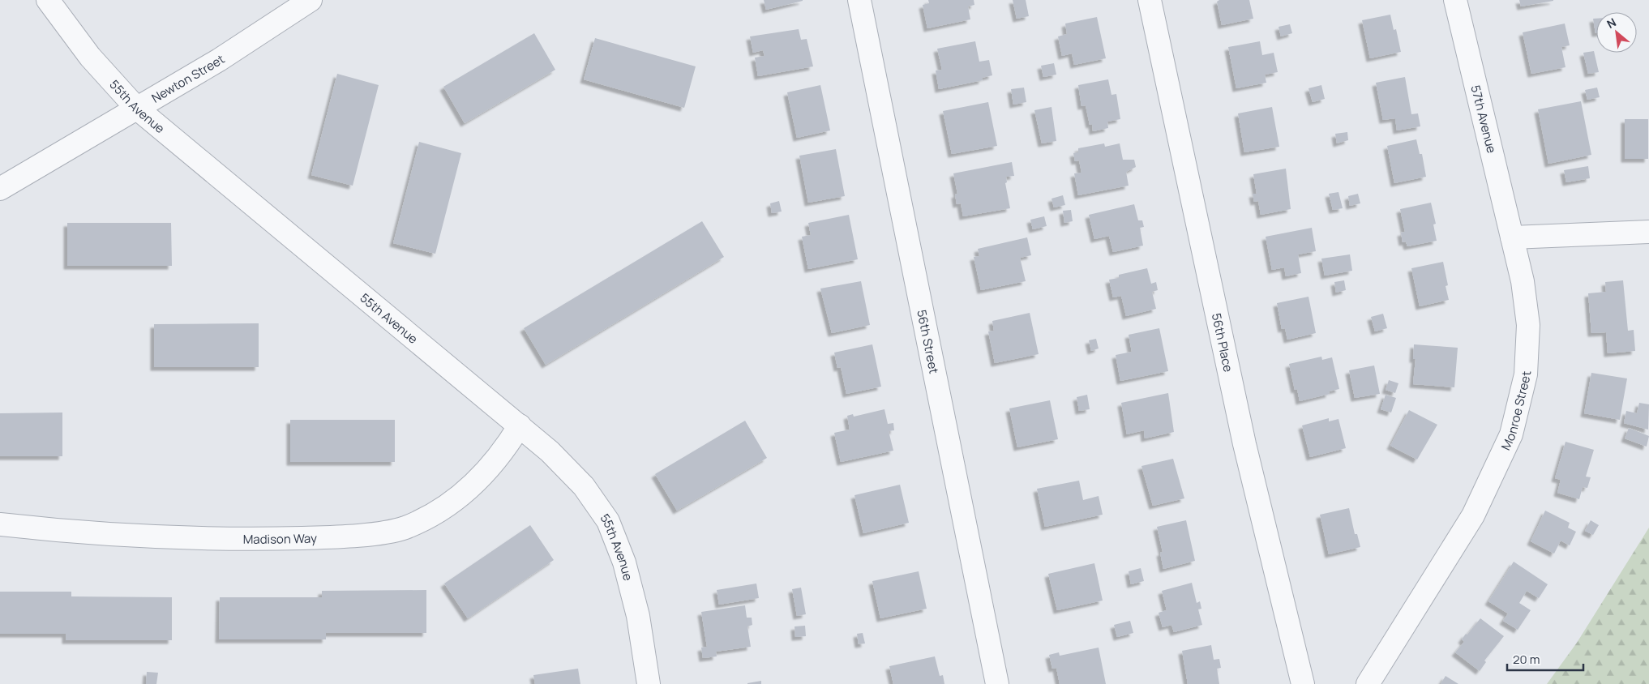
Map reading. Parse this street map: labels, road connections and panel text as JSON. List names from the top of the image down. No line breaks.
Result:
{"streets":{"street":["Newton Street","55th Avenue","57th Avenue","56th Street","56th Place","Monroe Street","Madison Way"]},"crossings":[["Newton Street","55th Avenue"],["55th Avenue","Madison Way"],["57th Avenue","Monroe Street"]],"scale_bar":"20 m","north":"top left"}
